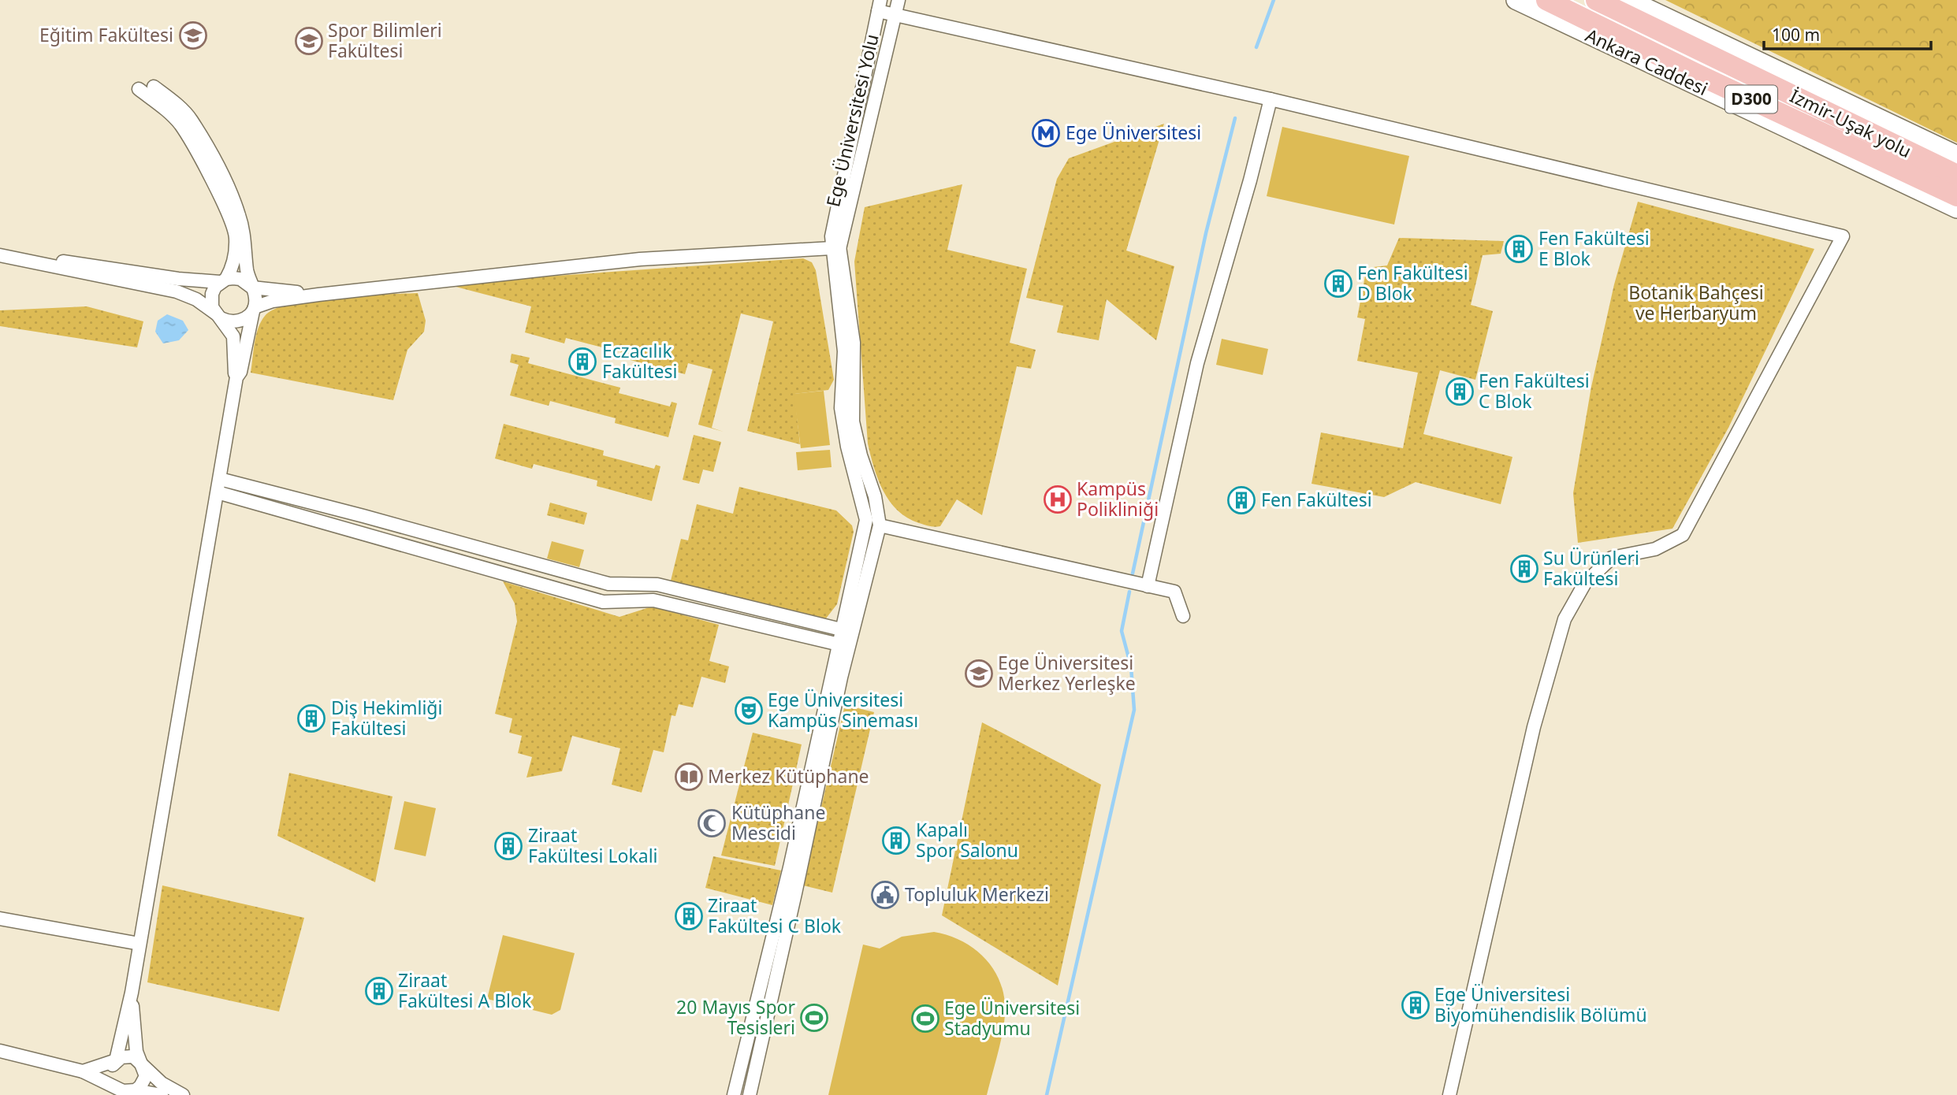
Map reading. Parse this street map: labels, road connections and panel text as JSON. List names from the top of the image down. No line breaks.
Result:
{"streets":{"highway":["Ankara Caddesi","D300","İzmir-Uşak yolu"],"street":["Ege Üniversitesi Yolu"]},"parks":["Botanik Bahçesi ve Herbaryum"],"places":{"school or university":["Eğitim Fakültesi","Spor Bilimleri Fakültesi","Ege Üniversitesi Merkez Yerleşke"],"metro station":["Ege Üniversitesi"],"building":["Fen Fakültesi E Blok","Fen Fakültesi D Blok","Eczacılık Fakültesi","Fen Fakültesi C Blok","Fen Fakültesi","Su Ürünleri Fakültesi","Diş Hekimliği Fakültesi","Kapalı Spor Salonu","Ziraat Fakültesi Lokali","Ziraat Fakültesi C Blok","Ziraat Fakültesi A Blok","Ege Üniversitesi Biyomühendislik Bölümü"],"hospital":["Kampüs Polikliniği"],"theatre":["Ege Üniversitesi Kampüs Sineması"],"library":["Merkez Kütüphane"],"mosque":["Kütüphane Mescidi"],"public building":["Topluluk Merkezi"],"sports":["20 Mayıs Spor Tesisleri","Ege Üniversitesi Stadyumu"]},"scale_bar":"100 m"}
